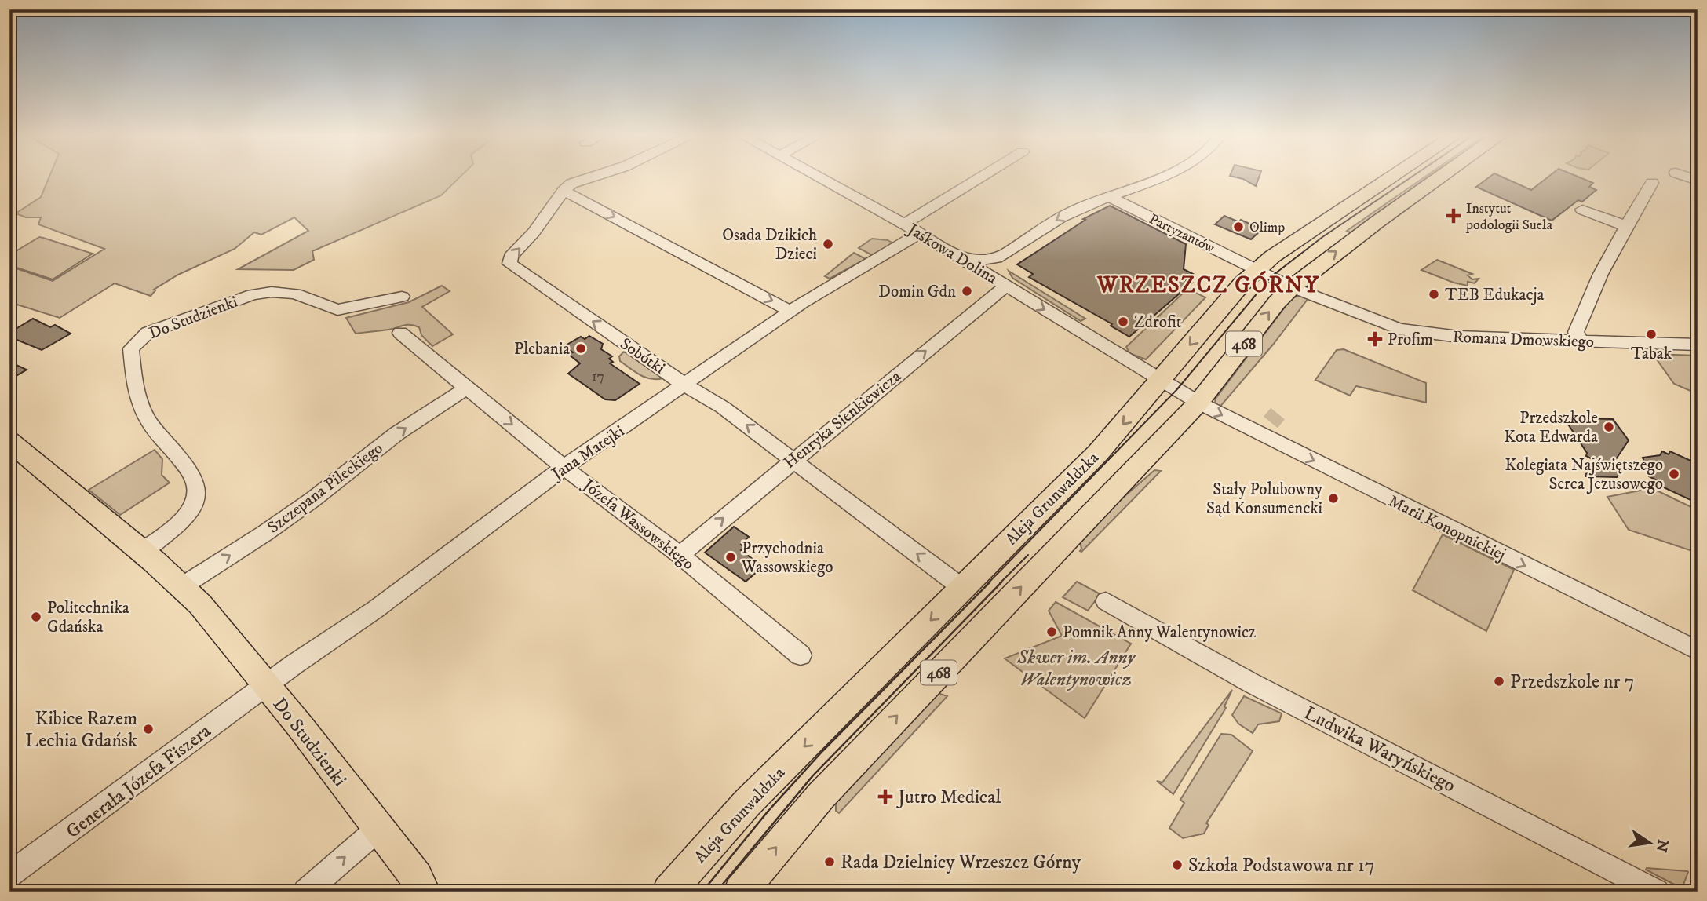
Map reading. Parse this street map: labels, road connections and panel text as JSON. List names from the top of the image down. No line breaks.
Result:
{"streets":{"main road":["Do Studzienki","468","Aleja Grunwaldzka"],"street":["Partyzantów","Jaśkowa Dolina","Romana Dmowskiego","Sobótki","Henryka Sienkiewicza","Jana Matejki","Szczepana Pileckiego","Józefa Wassowskiego","Marii Konopnickiej","Ludwika Waryńskiego","Generała Józefa Fiszera"]},"crossings":[["Partyzantów","Romana Dmowskiego"],["Partyzantów","468"],["Partyzantów","Aleja Grunwaldzka"],["Jaśkowa Dolina","468"],["Jaśkowa Dolina","Henryka Sienkiewicza"],["Jaśkowa Dolina","Jana Matejki"],["Jaśkowa Dolina","Aleja Grunwaldzka"],["Jaśkowa Dolina","Marii Konopnickiej"],["Do Studzienki","Jana Matejki"],["Do Studzienki","Szczepana Pileckiego"],["Do Studzienki","Generała Józefa Fiszera"],["Romana Dmowskiego","468"],["468","Marii Konopnickiej"],["Sobótki","Henryka Sienkiewicza"],["Sobótki","Jana Matejki"],["Sobótki","Aleja Grunwaldzka"],["Henryka Sienkiewicza","Józefa Wassowskiego"],["Jana Matejki","Józefa Wassowskiego"],["Jana Matejki","Generała Józefa Fiszera"],["Szczepana Pileckiego","Józefa Wassowskiego"]],"one_way":["Jaśkowa Dolina","Sobótki","Henryka Sienkiewicza","Szczepana Pileckiego","Marii Konopnickiej"],"districts":["WRZESZCZ GÓRNY"],"parks":["Skwer im. Anny Walentynowicz"],"places":{"health":["Instytut podologii Suela","Profim","Jutro Medical"],"other":["Olimp","Osada Dzikich Dzieci","Domin Gdn","TEB Edukacja","Zdrofit","Tabak","Plebania","Przedszkole Kota Edwarda","Kolegiata Najświętszego Serca Jezusowego","Stały Polubowny Sąd Konsumencki","Przychodnia Wassowskiego","Politechnika Gdańska","Pomnik Anny Walentynowicz","Przedszkole nr 7","Kibice Razem Lechia Gdańsk","Rada Dzielnicy Wrzeszcz Górny","Szkoła Podstawowa nr 17"]},"house_numbers":["17"],"north":"right"}
